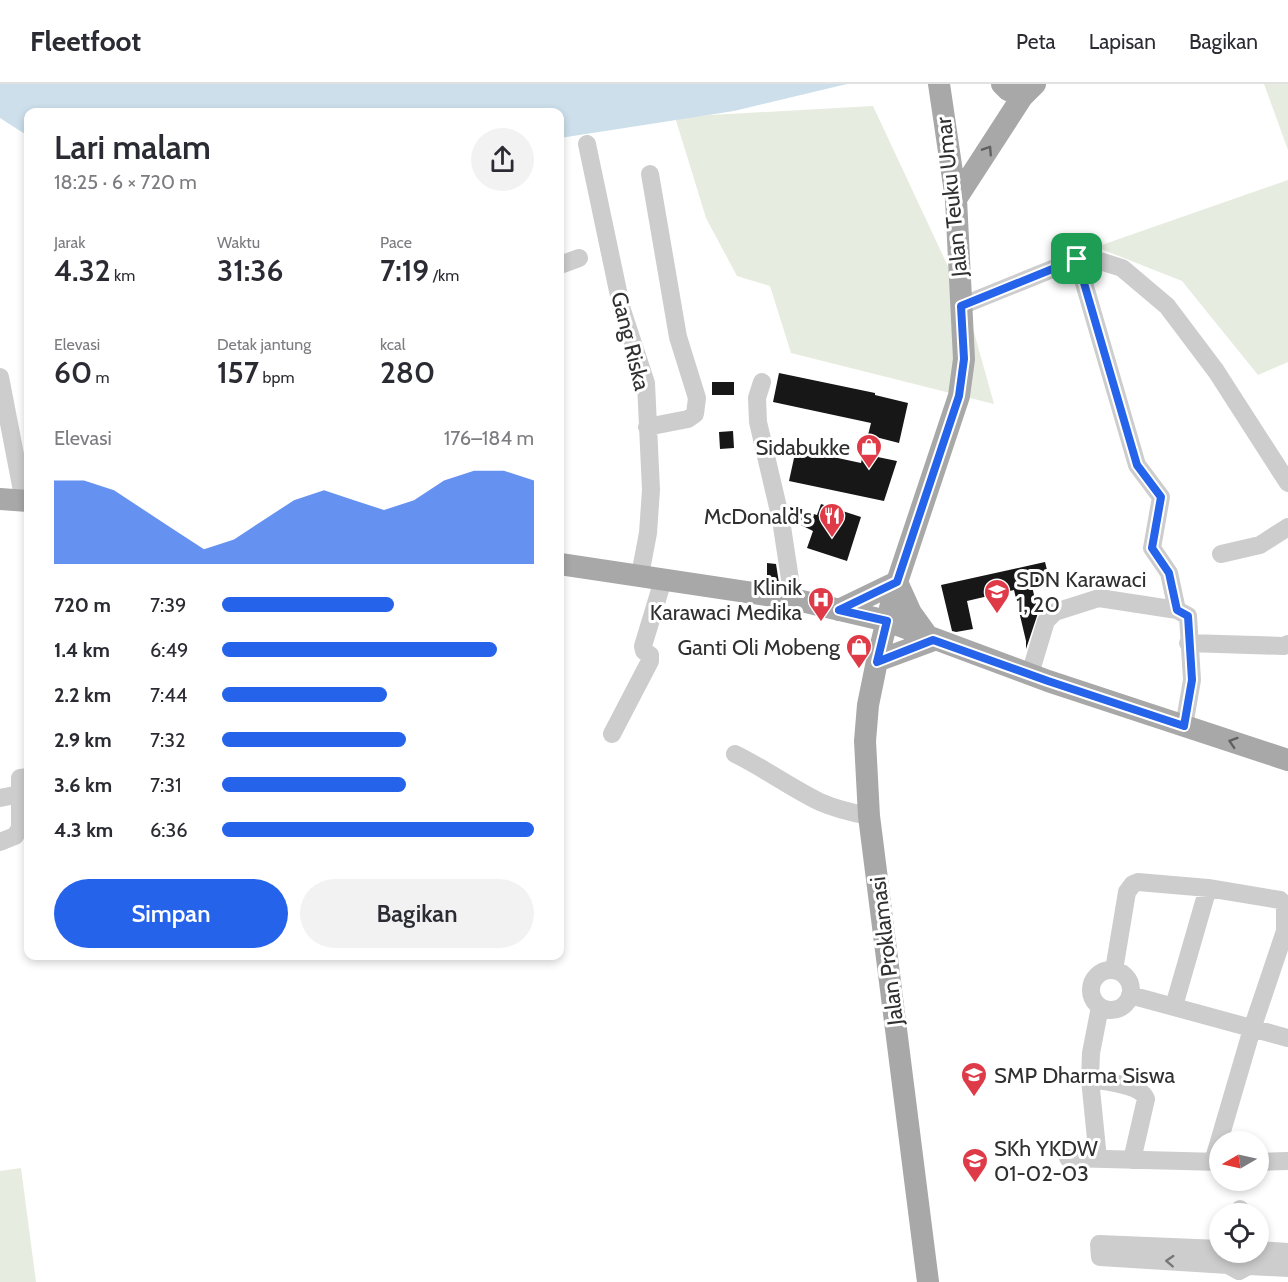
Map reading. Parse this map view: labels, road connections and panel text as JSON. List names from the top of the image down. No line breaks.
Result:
{"streets":{"main road":["Jalan Teuku Umar","Jalan Proklamasi"],"street":["Gang Riska"]},"crossings":[["Jalan Teuku Umar","Jalan Proklamasi"]],"places":{"shop":["Sidabukke","Ganti Oli Mobeng"],"restaurant":["McDonald's"],"school or university":["SDN Karawaci 1, 20","SMP Dharma Siswa","SKh YKDW 01-02-03"],"hospital":["Klinik Karawaci Medika"]},"north":"left","page":{"header":"Fleetfoot","nav":["Peta","Lapisan","Bagikan"],"heading":["Lari malam","18:25 · 6 × 720 m"],"stats":[["Jarak","4.32 km"],["Waktu","31:36"],["Pace","7:19 /km"],["Elevasi","60 m"],["Detak jantung","157 bpm"],["kcal","280"]],"chart":["Elevasi","176–184 m"],"list":[{"name":"720 m","note":"7:39"},{"name":"1.4 km","note":"6:49"},{"name":"2.2 km","note":"7:44"},{"name":"2.9 km","note":"7:32"},{"name":"3.6 km","note":"7:31"},{"name":"4.3 km","note":"6:36"}],"buttons":["Simpan","Bagikan"]}}
